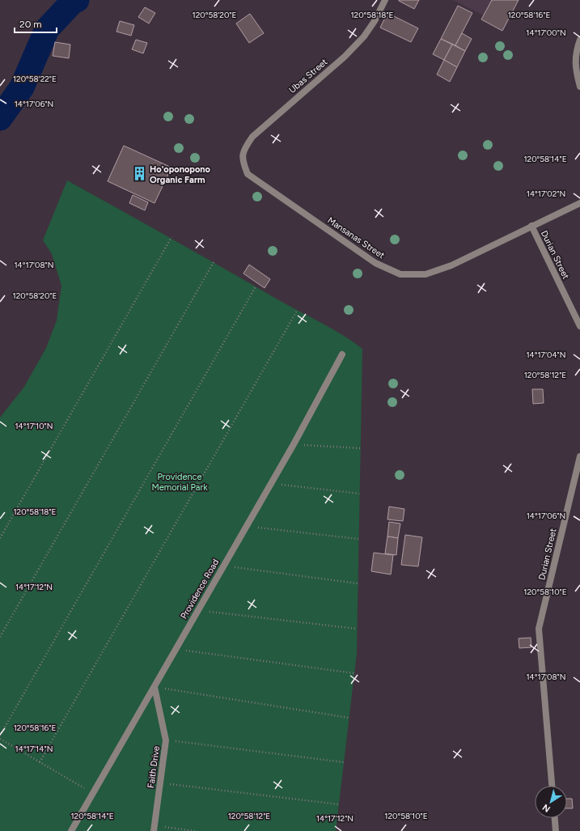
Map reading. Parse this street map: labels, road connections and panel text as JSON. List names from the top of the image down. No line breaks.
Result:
{"streets":{"street":["Ubas Street","Mansanas Street","Durian Street","Providence Road","Faith Drive"]},"crossings":[["Ubas Street","Mansanas Street"],["Mansanas Street","Durian Street"],["Providence Road","Faith Drive"]],"parks":["Providence Memorial Park"],"places":{"building":["Ho'oponopono Organic Farm"]},"scale_bar":"20 m","north":"bottom left","coordinates":["120°58'18\"E","120°58'20\"E","120°58'16\"E","14°17'00\"N","120°58'22\"E","14°17'06\"N","120°58'14\"E","14°17'02\"N","14°17'08\"N","14°17'04\"N","120°58'12\"E","14°17'10\"N","14°17'12\"N","120°58'10\"E","14°17'14\"N"]}
